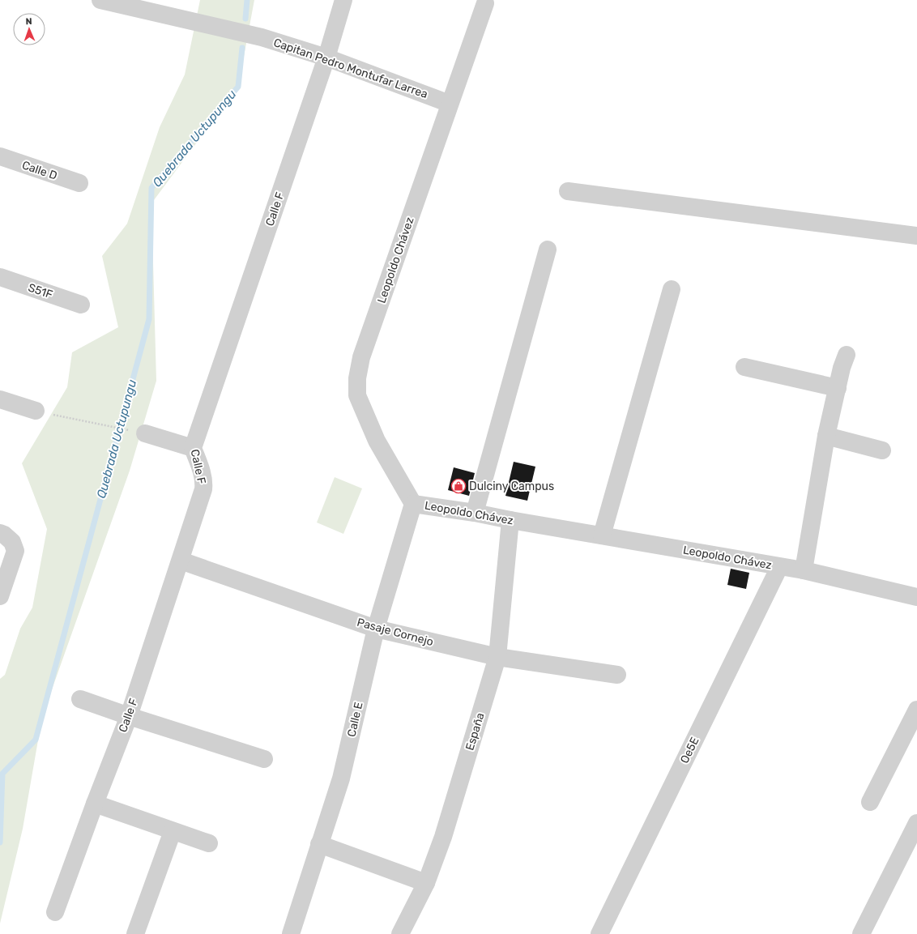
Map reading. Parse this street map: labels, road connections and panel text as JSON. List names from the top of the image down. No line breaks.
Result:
{"streets":{"street":["Capitan Pedro Montufar Larrea","Calle D","Calle F","Leopoldo Chávez","S51F","Pasaje Cornejo","Calle E","España","Oe5E"]},"crossings":[["Capitan Pedro Montufar Larrea","Calle F"],["Capitan Pedro Montufar Larrea","Leopoldo Chávez"],["Calle F","Pasaje Cornejo"],["Leopoldo Chávez","Calle E"],["Leopoldo Chávez","España"],["Leopoldo Chávez","Oe5E"],["Pasaje Cornejo","Calle E"],["Pasaje Cornejo","España"]],"water":["Quebrada Uctupungu"],"places":{"shop":["Dulciny Campus"]},"north":"top"}
